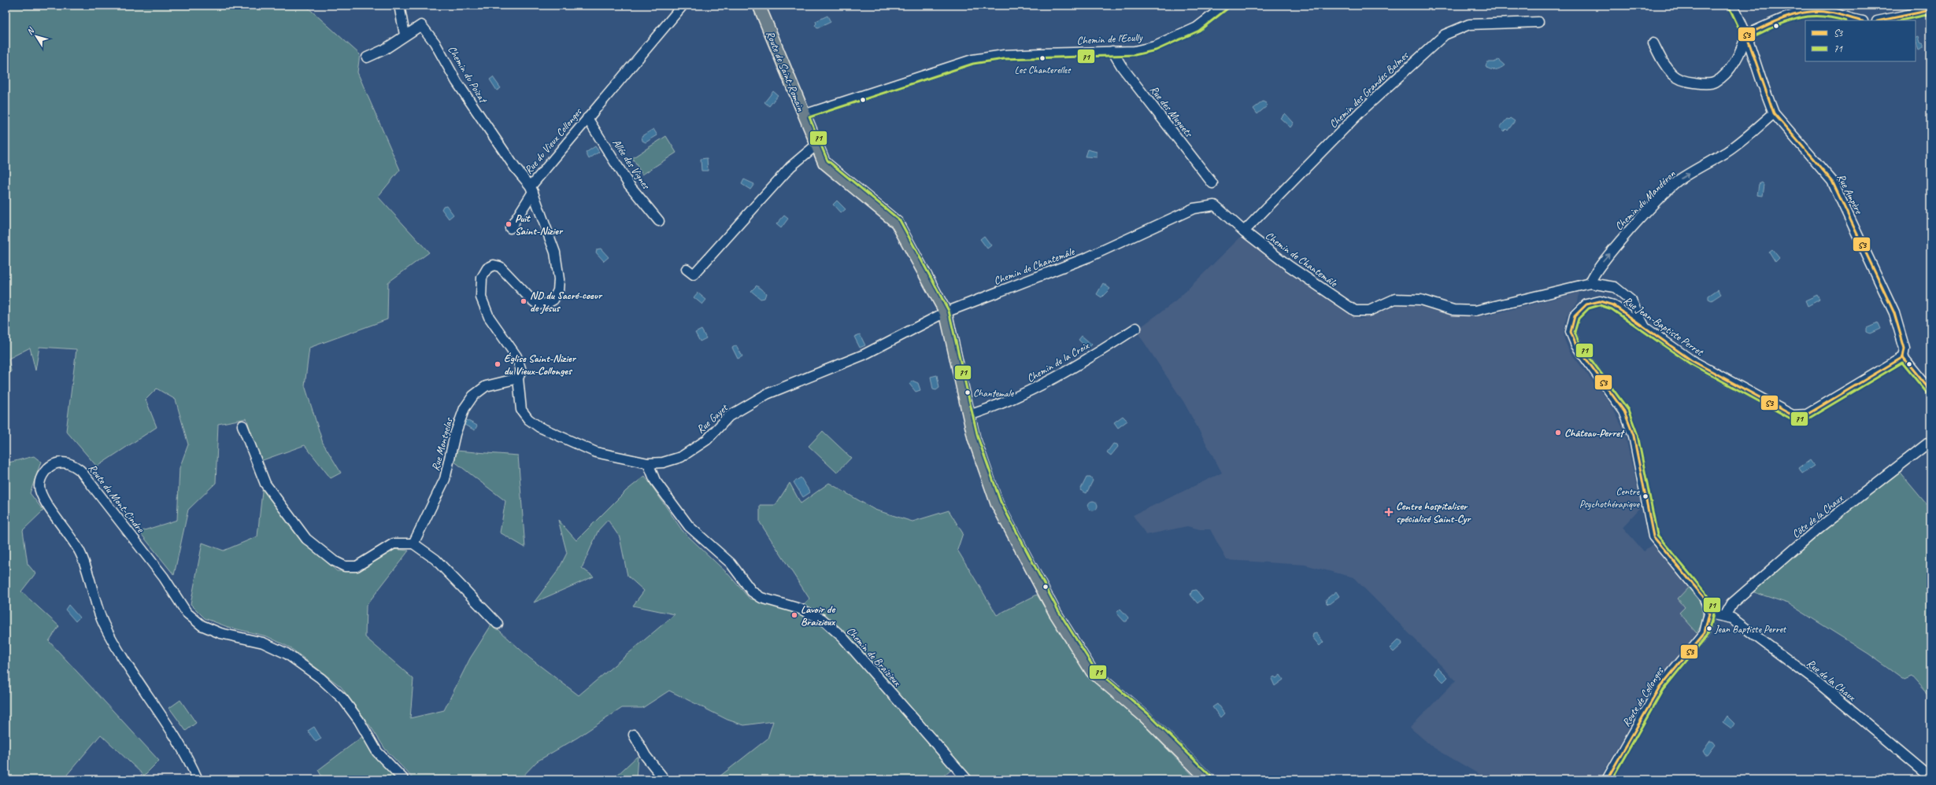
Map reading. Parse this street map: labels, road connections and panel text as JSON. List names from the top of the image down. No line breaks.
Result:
{"streets":{"main road":["Route de Saint-Romain"],"street":["Chemin de l'Ecully","Chemin du Poizat","Chemin des Grandes Balmes","Rue des Muguets","Rue du Vieux Collonges","Allée des Vignes","Rue Ampère","Chemin du Mandéron","Chemin de Chantemâle","Rue Jean-Baptiste Perret","Chemin de la Croix","Rue Gayet","Rue Montgelas","Route du Mont-Cindre","Côte de la Chaux","Chemin de Braizieux","Rue de la Chaux","Route de Collonges"]},"crossings":[["Chemin de l'Ecully","Route de Saint-Romain"],["Chemin de l'Ecully","Rue des Muguets"],["Route de Saint-Romain","Chemin de Chantemâle"],["Route de Saint-Romain","Chemin de la Croix"],["Route de Saint-Romain","Rue Gayet"],["Chemin du Poizat","Rue du Vieux Collonges"],["Chemin des Grandes Balmes","Chemin de Chantemâle"],["Rue du Vieux Collonges","Allée des Vignes"],["Rue du Vieux Collonges","Rue Gayet"],["Rue du Vieux Collonges","Rue Montgelas"],["Rue Ampère","Chemin du Mandéron"],["Rue Ampère","Rue Jean-Baptiste Perret"],["Chemin du Mandéron","Chemin de Chantemâle"],["Chemin de Chantemâle","Rue Jean-Baptiste Perret"],["Chemin de Chantemâle","Rue Gayet"],["Rue Jean-Baptiste Perret","Rue de la Chaux"],["Rue Jean-Baptiste Perret","Route de Collonges"],["Rue Gayet","Rue Montgelas"],["Rue Gayet","Chemin de Braizieux"],["Côte de la Chaux","Rue de la Chaux"],["Rue de la Chaux","Route de Collonges"]],"one_way":["Chemin du Mandéron"],"places":{"other":["Les Chanterelles","Puit Saint-Nizier","ND du Sacré-coeur de Jésus","Église Saint-Nizier du Vieux-Collonges","Chantemale","Château-Perret","Centre Psychothérapique","Lavoir de Braizieux","Jean Baptiste Perret"],"health":["Centre hospitaliser spécialisé Saint-Cyr"]},"lines":["transit line 71","transit line S3"],"legend":["S3","71"],"north":"top left"}
